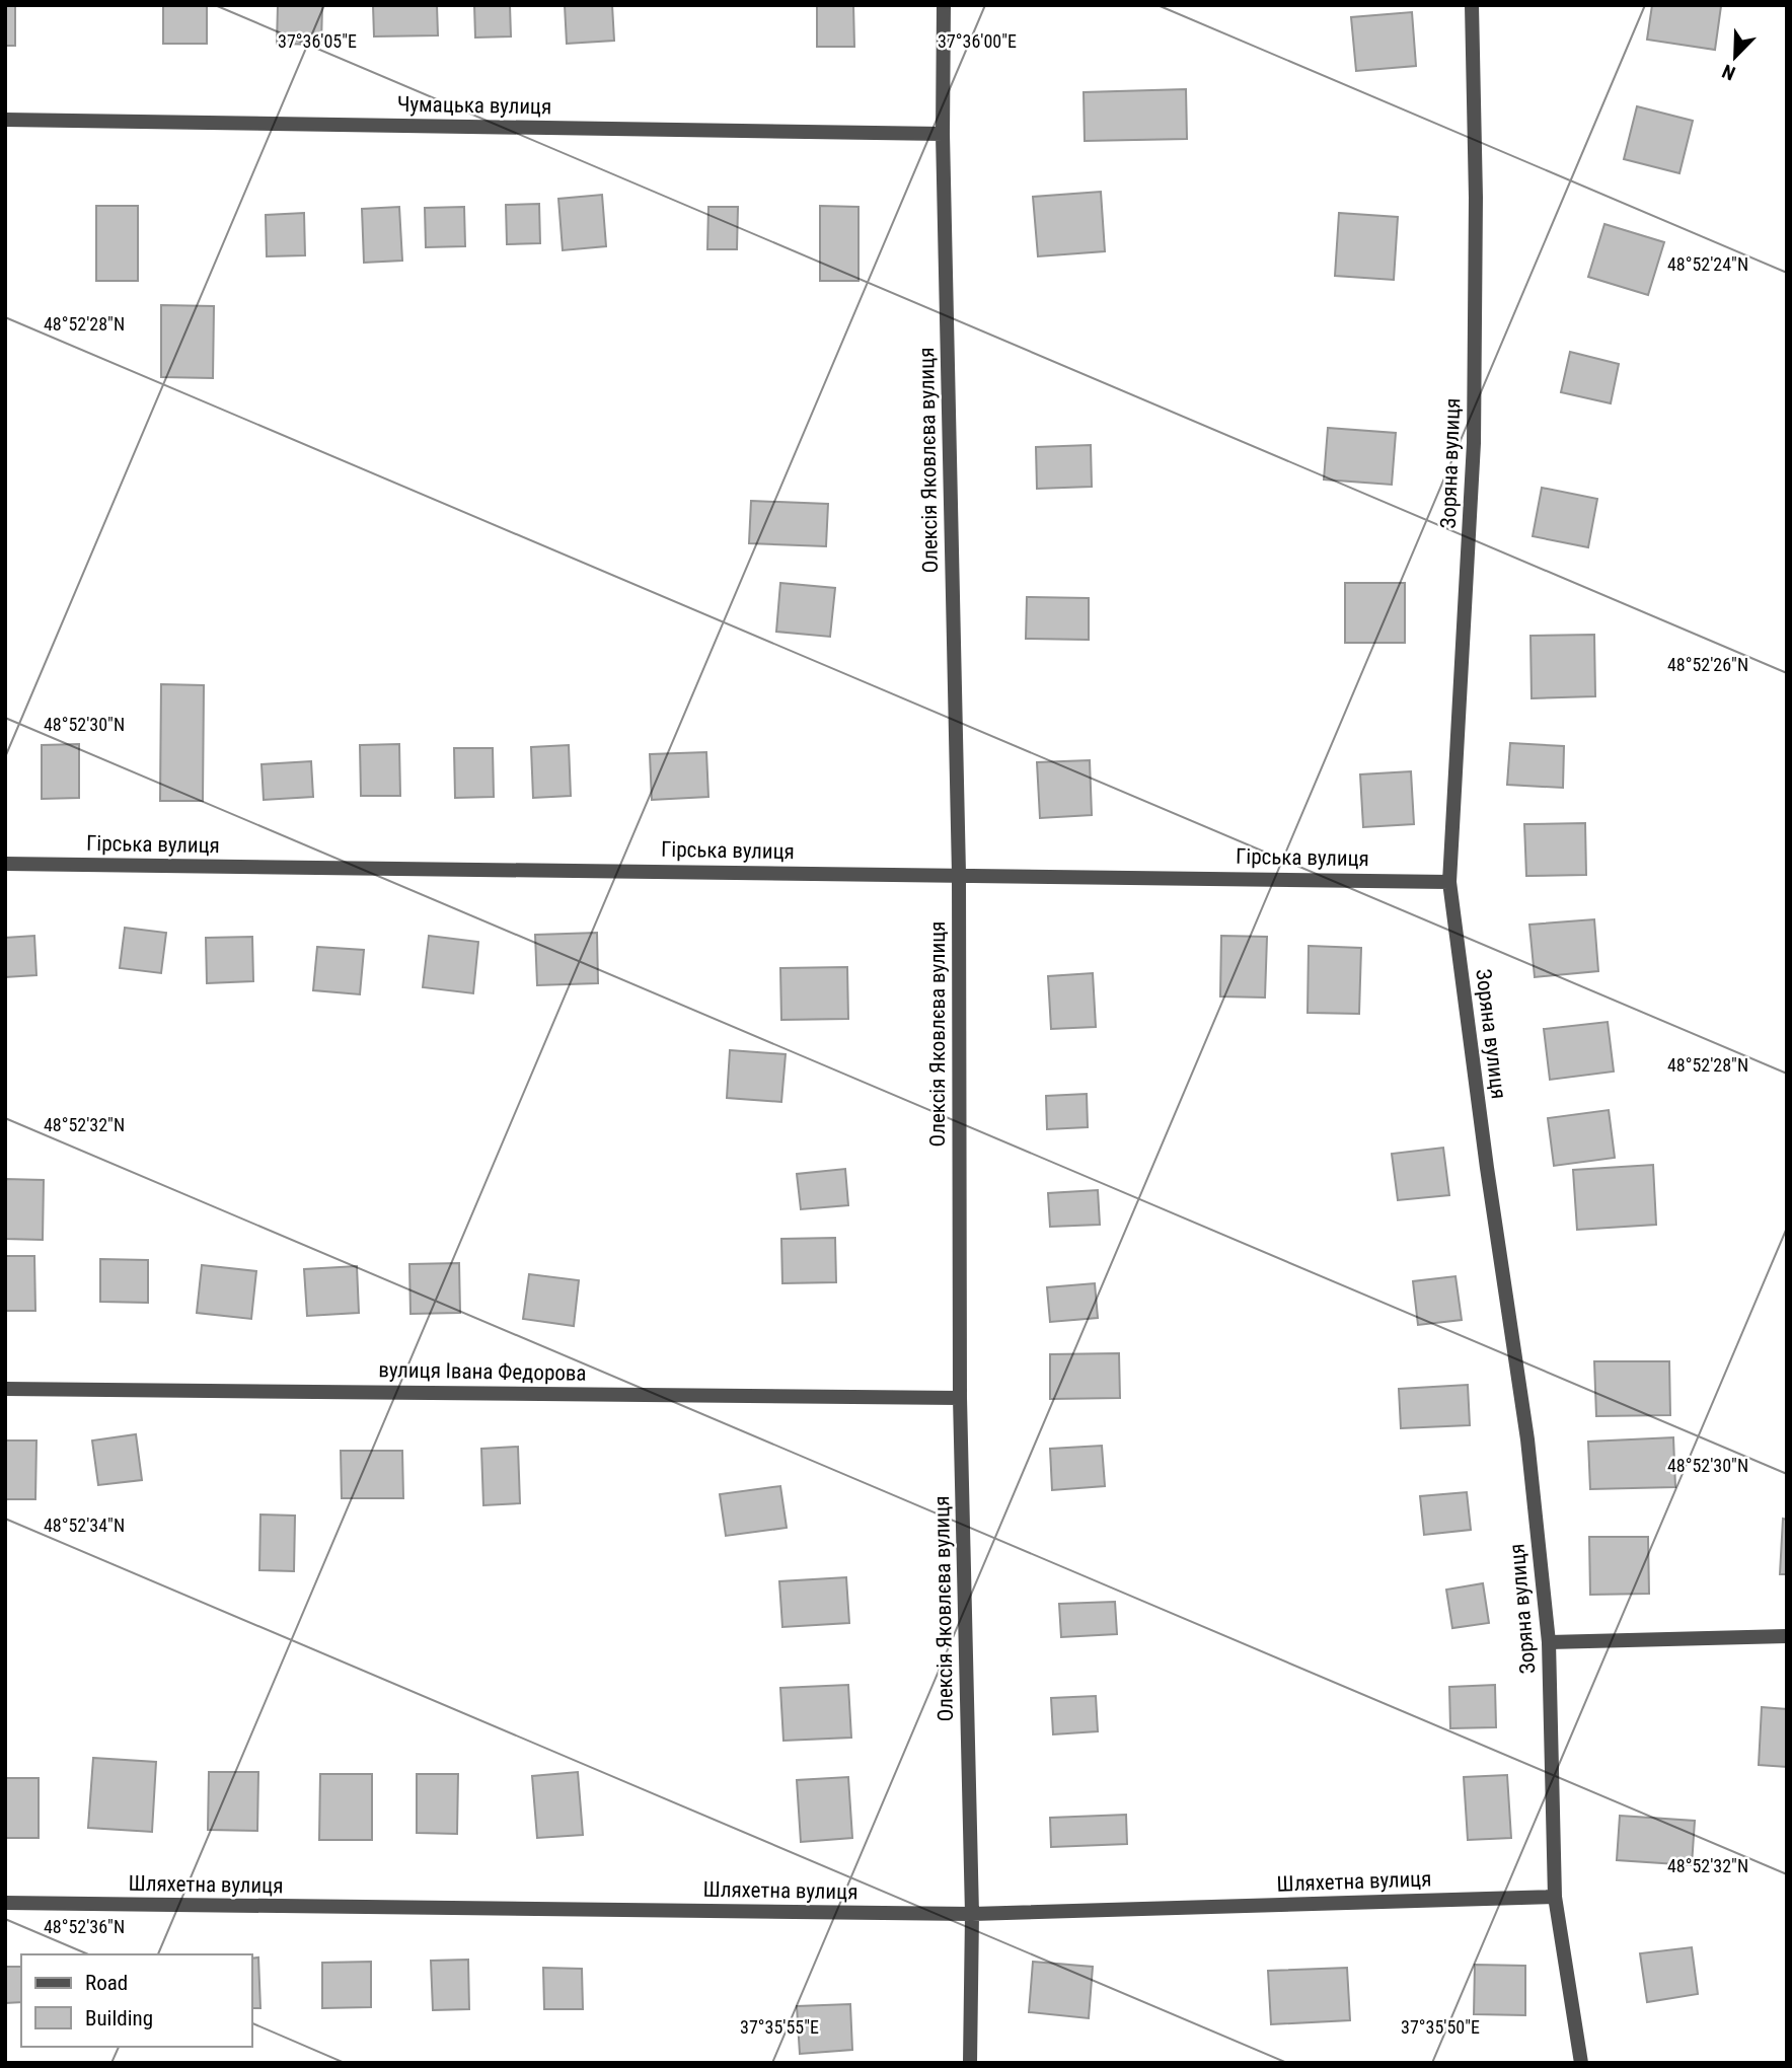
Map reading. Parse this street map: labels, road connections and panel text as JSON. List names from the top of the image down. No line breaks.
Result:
{"streets":{"street":["Чумацька вулиця","Олексія Яковлєва вулиця","Зоряна вулиця","Гірська вулиця","вулиця Івана Федорова","Шляхетна вулиця"]},"crossings":[["Чумацька вулиця","Олексія Яковлєва вулиця"],["Олексія Яковлєва вулиця","Гірська вулиця"],["Олексія Яковлєва вулиця","вулиця Івана Федорова"],["Олексія Яковлєва вулиця","Шляхетна вулиця"],["Зоряна вулиця","Гірська вулиця"],["Зоряна вулиця","Шляхетна вулиця"]],"legend":["Road","Building"],"north":"bottom left","coordinates":["37°36'05\"E","37°36'00\"E","48°52'24\"N","48°52'28\"N","48°52'26\"N","48°52'30\"N","48°52'32\"N","48°52'34\"N","48°52'36\"N","37°35'55\"E","37°35'50\"E"]}
